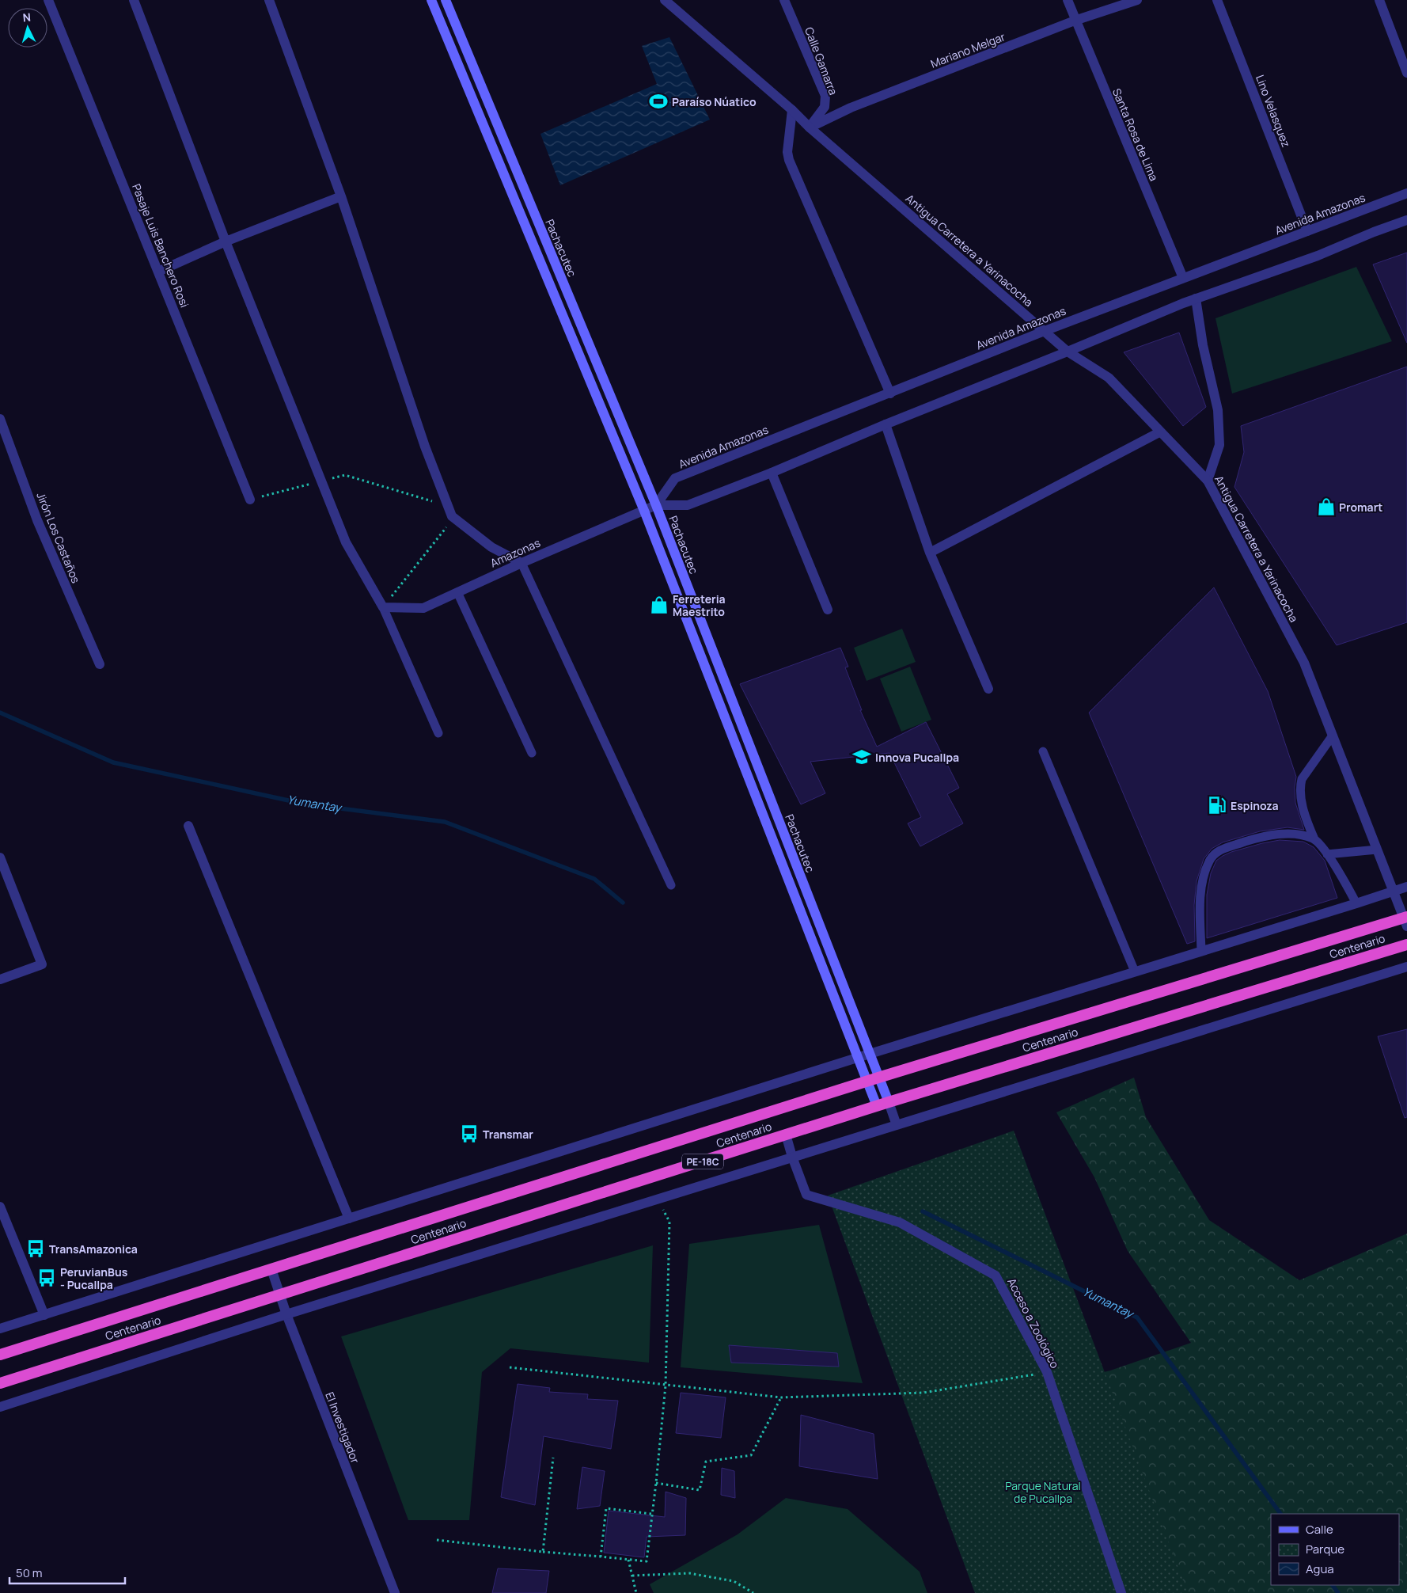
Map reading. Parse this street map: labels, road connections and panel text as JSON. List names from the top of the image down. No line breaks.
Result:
{"streets":{"highway":["Centenario","PE-18C"],"main road":["Pachacutec"],"street":["Mariano Melgar","Calle Gamarra","Lino Velasquez","Santa Rosa de Lima","Avenida Amazonas","Pasaje Luis Banchero Rosi","Antigua Carretera a Yarinacocha","Jirón Los Castaños","Amazonas","Acceso a Zoológico","El Investigador"]},"crossings":[["Mariano Melgar","Calle Gamarra"],["Mariano Melgar","Santa Rosa de Lima"],["Mariano Melgar","Antigua Carretera a Yarinacocha"],["Calle Gamarra","Antigua Carretera a Yarinacocha"],["Lino Velasquez","Avenida Amazonas"],["Santa Rosa de Lima","Avenida Amazonas"],["Avenida Amazonas","Pachacutec"],["Avenida Amazonas","Antigua Carretera a Yarinacocha"],["Avenida Amazonas","Amazonas"],["Pachacutec","Amazonas"],["Pachacutec","Centenario"],["Antigua Carretera a Yarinacocha","Centenario"],["Centenario","Acceso a Zoológico"],["Centenario","El Investigador"]],"water":["Yumantay"],"parks":["Parque Natural de Pucallpa"],"places":{"sports":["Paraíso Núatico"],"shop":["Promart","Ferreteria Maestrito"],"school or university":["Innova Pucallpa"],"fuel station":["Espinoza"],"bus stop":["Transmar","TransAmazonica","PeruvianBus - Pucallpa"]},"legend":["Calle","Parque","Agua"],"scale_bar":"50 m","north":"top"}
